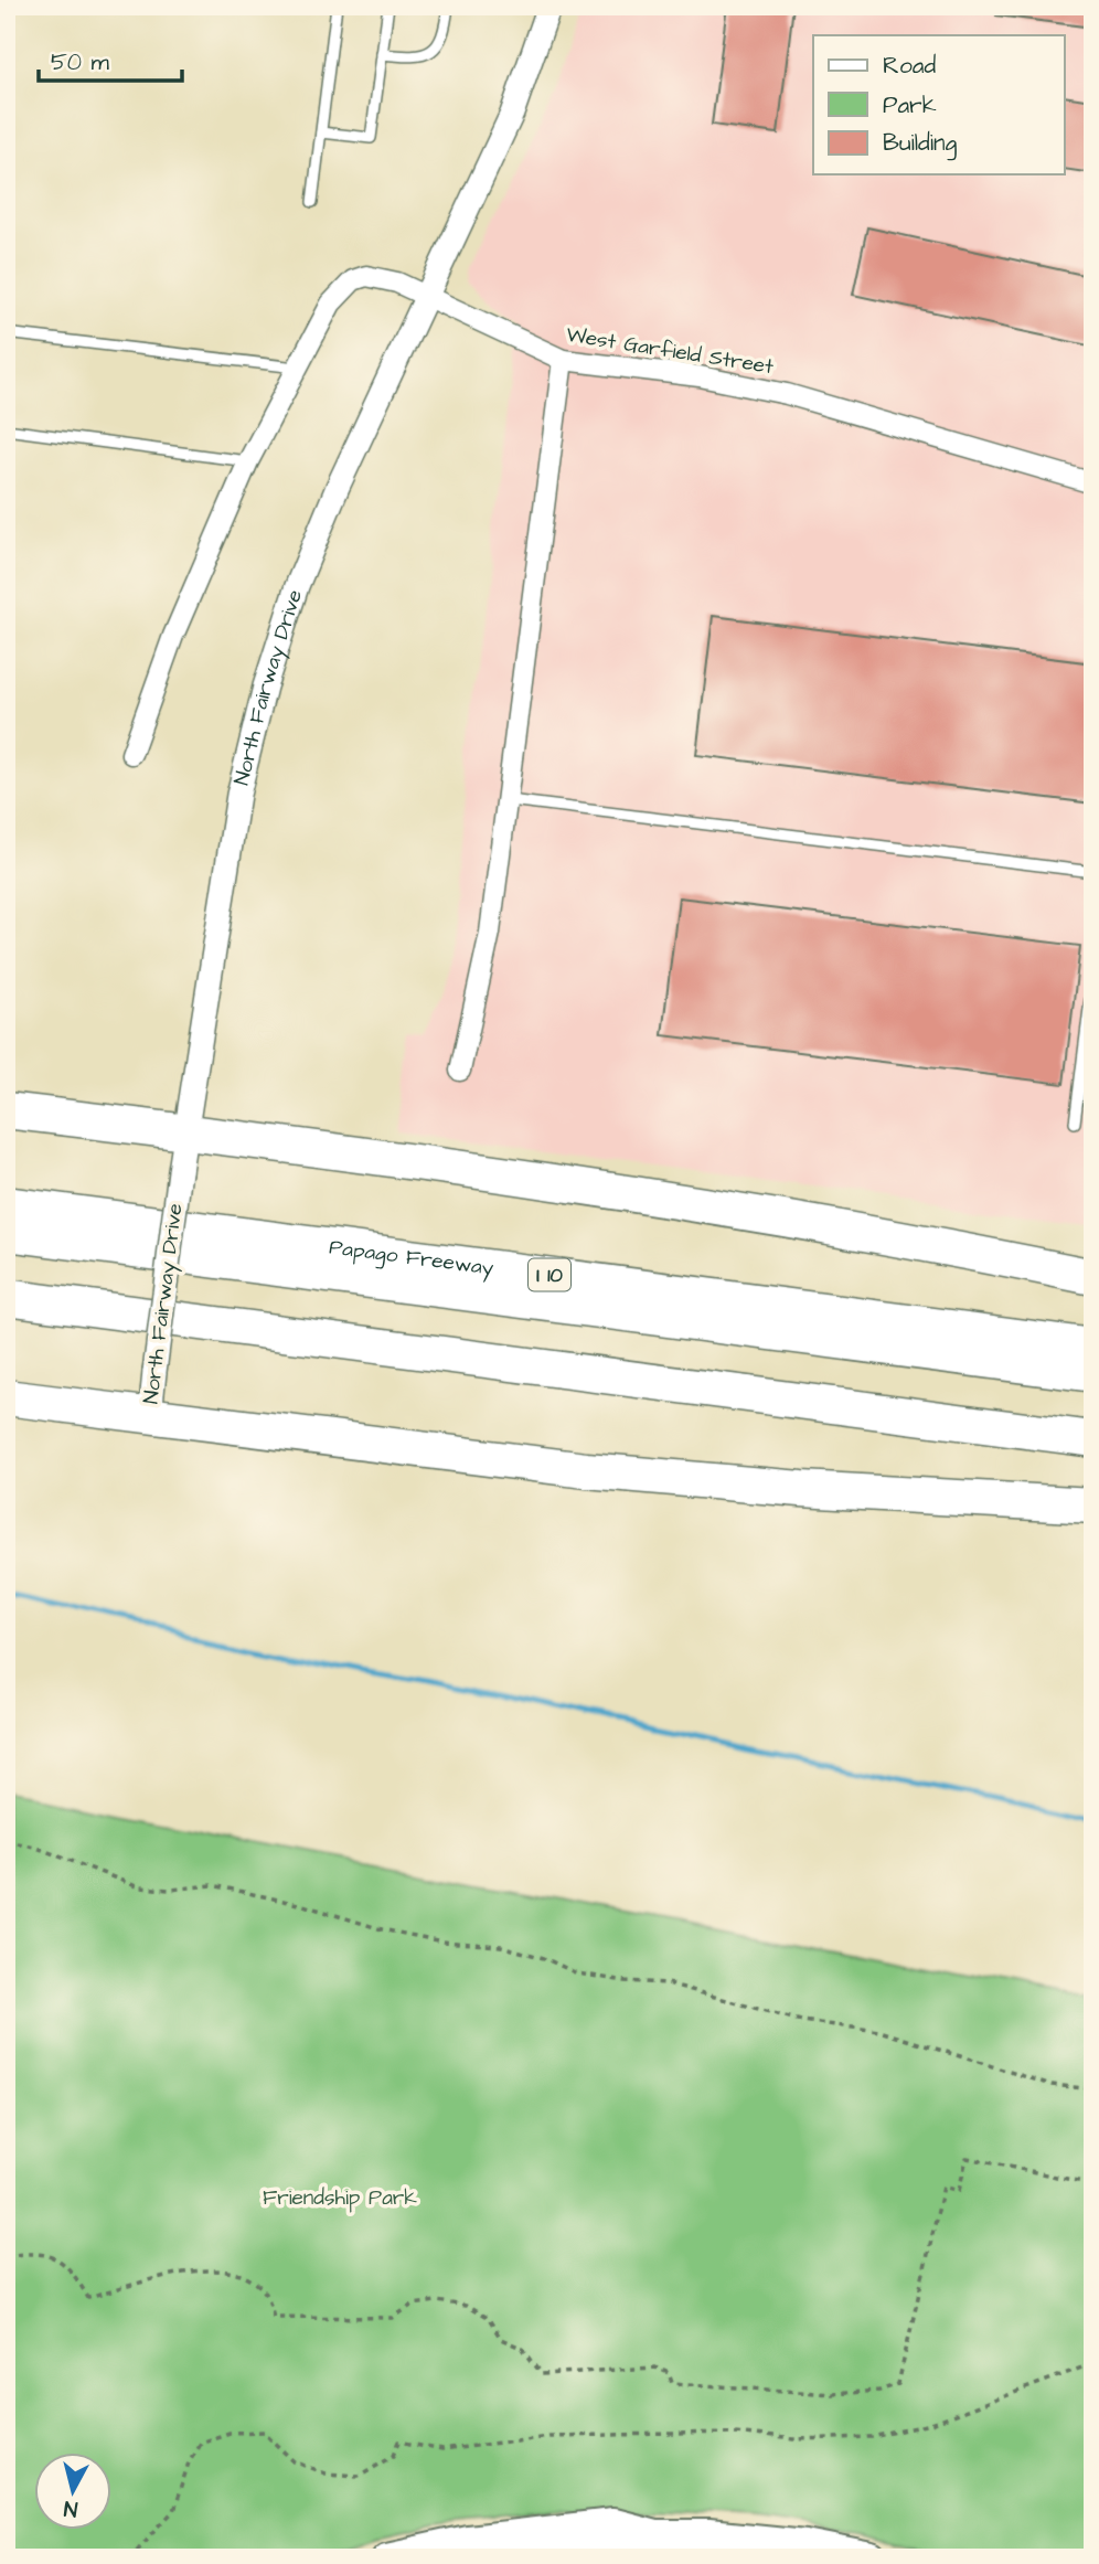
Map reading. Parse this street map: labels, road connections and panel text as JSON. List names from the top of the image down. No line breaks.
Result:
{"streets":{"highway":["Papago Freeway","I 10"],"street":["West Garfield Street","North Fairway Drive"]},"crossings":[["West Garfield Street","North Fairway Drive"]],"parks":["Friendship Park"],"legend":["Road","Park","Building"],"scale_bar":"50 m","north":"bottom"}
